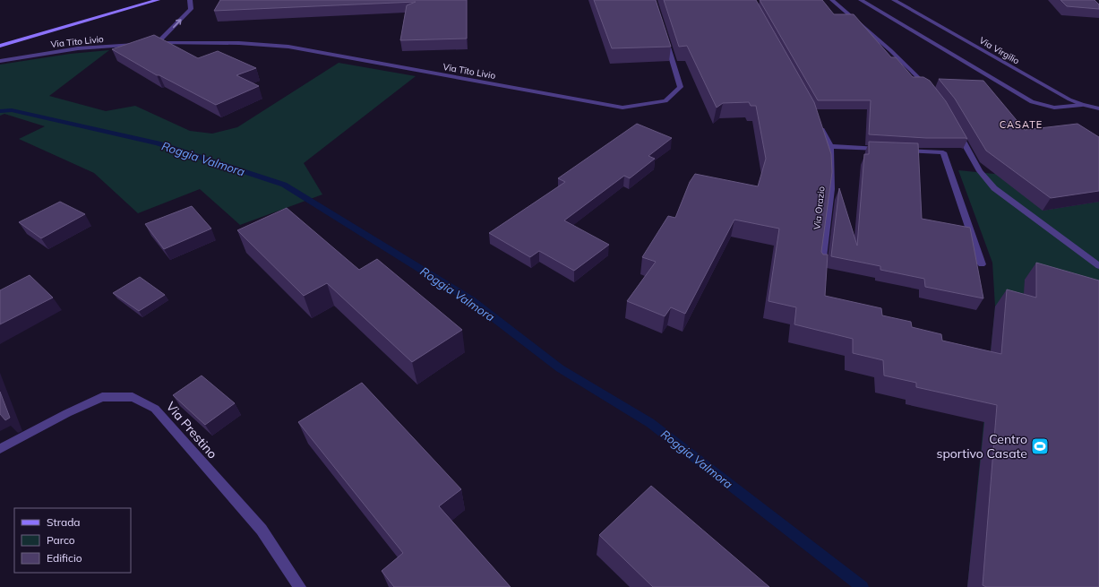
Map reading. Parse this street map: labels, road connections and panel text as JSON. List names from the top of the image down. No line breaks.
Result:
{"streets":{"street":["Via Tito Livio","Via Virgilio","Via Orazio","Via Prestino"]},"districts":["CASATE"],"water":["Roggia Valmora"],"places":{"sports":["Centro sportivo Casate"]},"legend":["Strada","Parco","Edificio"]}
